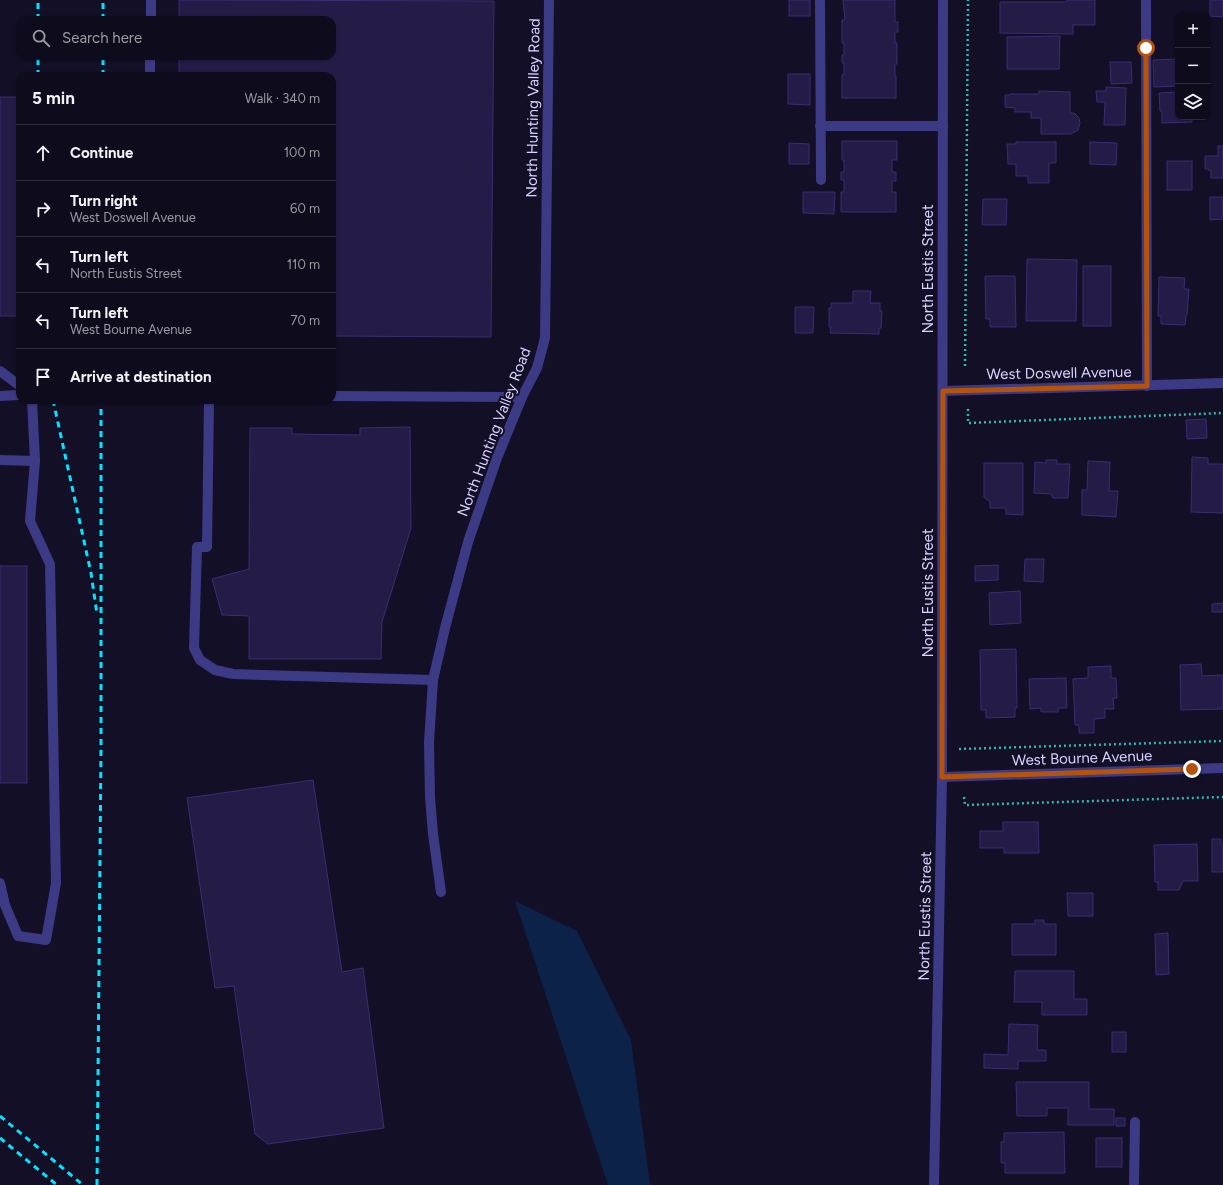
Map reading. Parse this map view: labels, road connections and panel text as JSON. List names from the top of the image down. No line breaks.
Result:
{"streets":{"street":["North Hunting Valley Road","North Eustis Street","West Doswell Avenue","West Bourne Avenue"]},"crossings":[["North Eustis Street","West Doswell Avenue"],["North Eustis Street","West Bourne Avenue"]],"page":{"map_buttons":["+","−"],"search":"Search here","heading":["5 min","Walk · 340 m"],"list":[["Continue","100 m"],["Turn right","West Doswell Avenue","60 m"],["Turn left","North Eustis Street","110 m"],["Turn left","West Bourne Avenue","70 m"],"Arrive at destination"]}}
